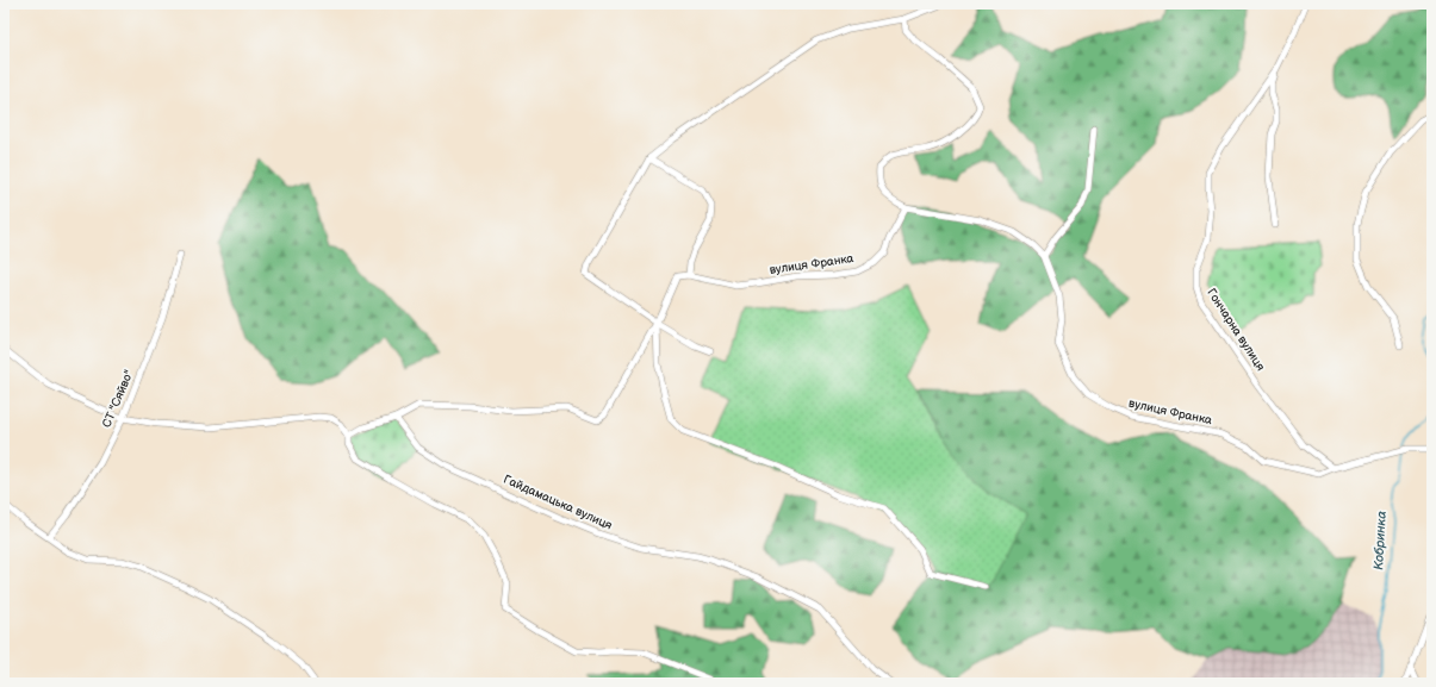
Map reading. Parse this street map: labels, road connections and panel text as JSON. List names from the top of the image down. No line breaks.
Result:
{"streets":{"street":["вулиця Франка","Гончарна вулиця","СТ \"Сяйво\"","Гайдамацька вулиця"]},"crossings":[["вулиця Франка","Гончарна вулиця"]],"water":["Кобринка"]}
